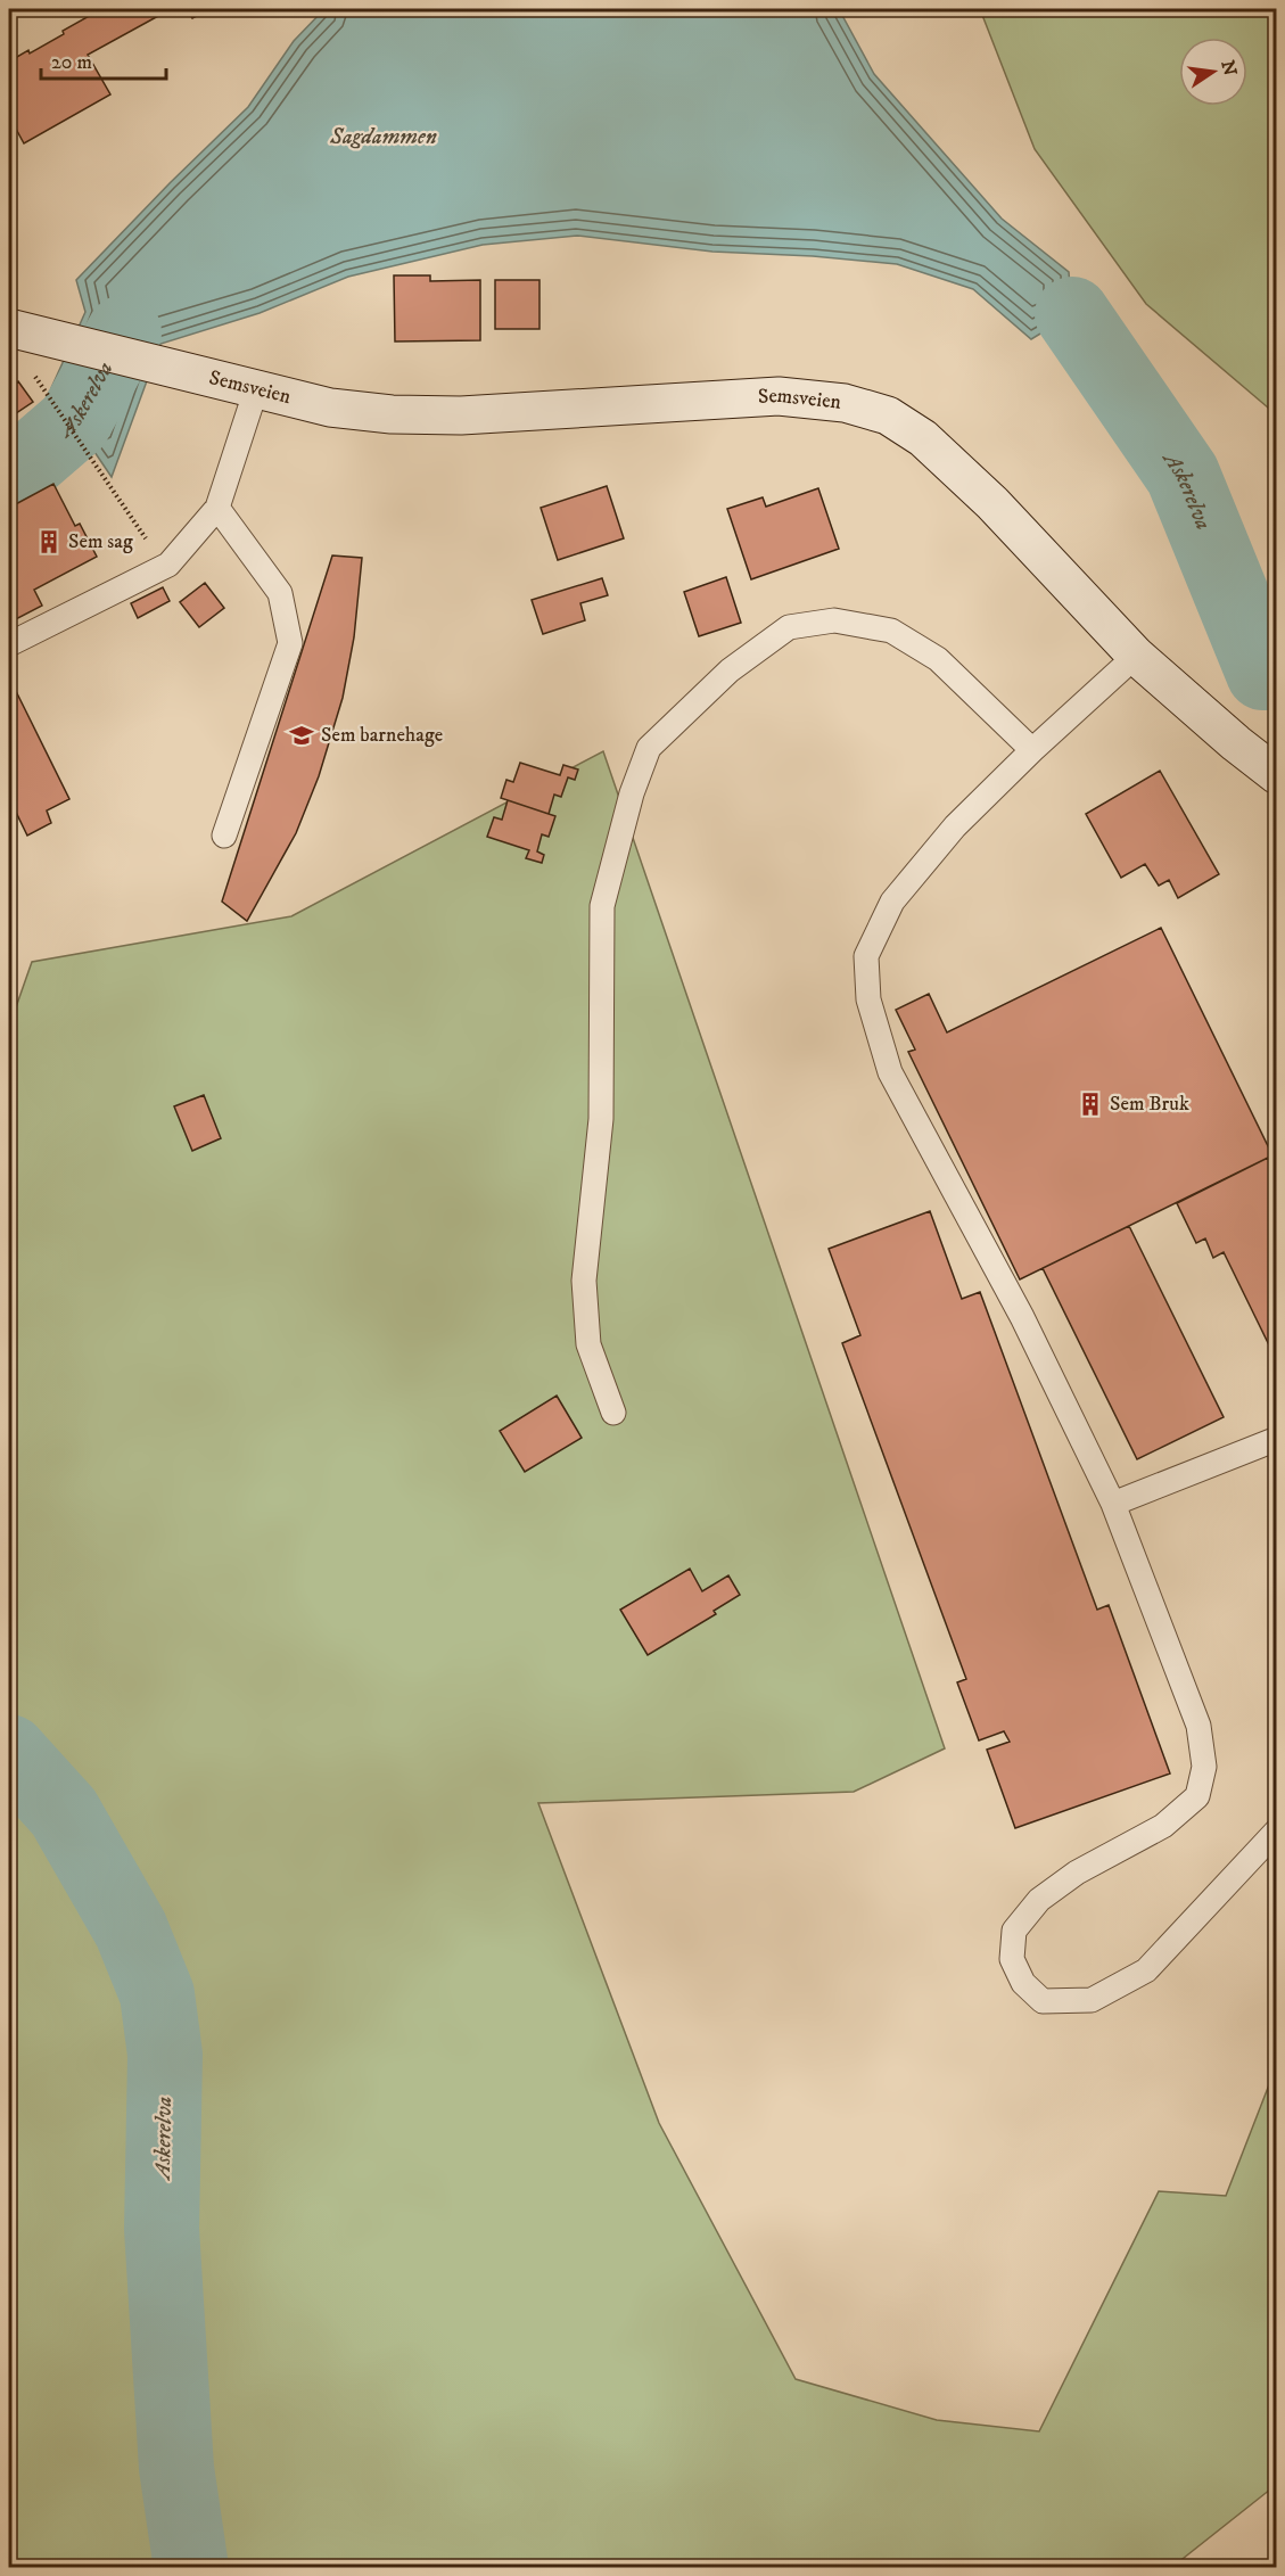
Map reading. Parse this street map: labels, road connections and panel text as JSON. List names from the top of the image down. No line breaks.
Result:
{"streets":{"main road":["Semsveien"]},"water":["Sagdammen","Askerelva"],"places":{"building":["Sem sag","Sem Bruk"],"school or university":["Sem barnehage"]},"scale_bar":"20 m","north":"right"}
